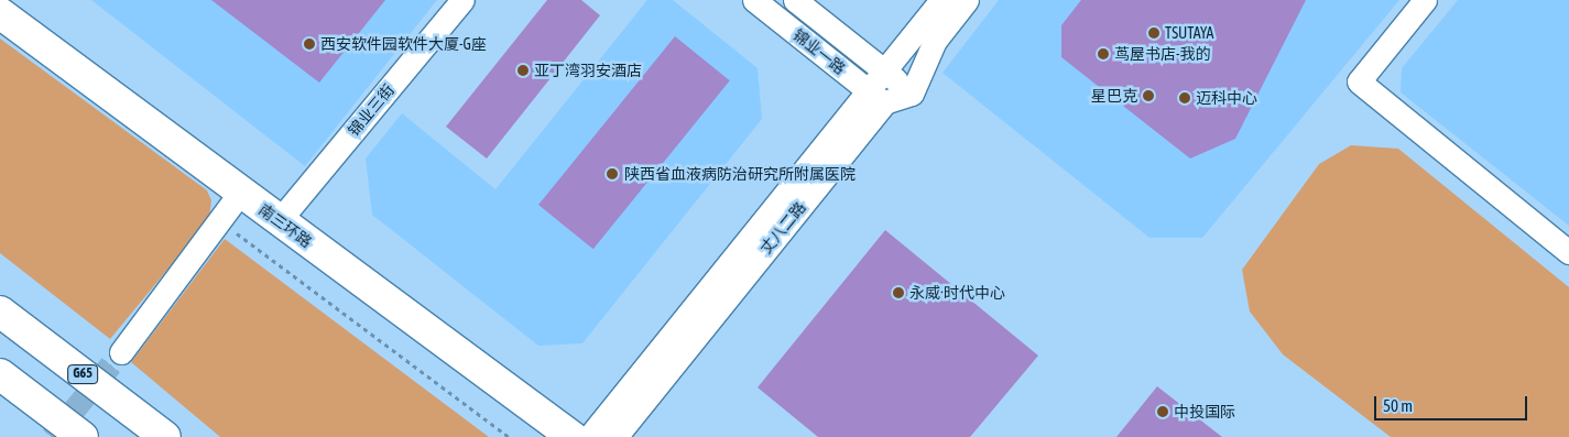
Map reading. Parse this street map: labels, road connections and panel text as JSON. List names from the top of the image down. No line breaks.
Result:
{"streets":{"highway":["南三环路","G65"],"street":["锦业一路","锦业三街","丈八二路"]},"crossings":[["锦业一路","丈八二路"],["锦业三街","南三环路"]],"places":["TSUTAYA","西安软件园软件大厦-G座","茑屋书店-我的","亚丁湾羽安酒店","星巴克","迈科中心","陕西省血液病防治研究所附属医院","永威·时代中心","中投国际"],"scale_bar":"50 m"}
